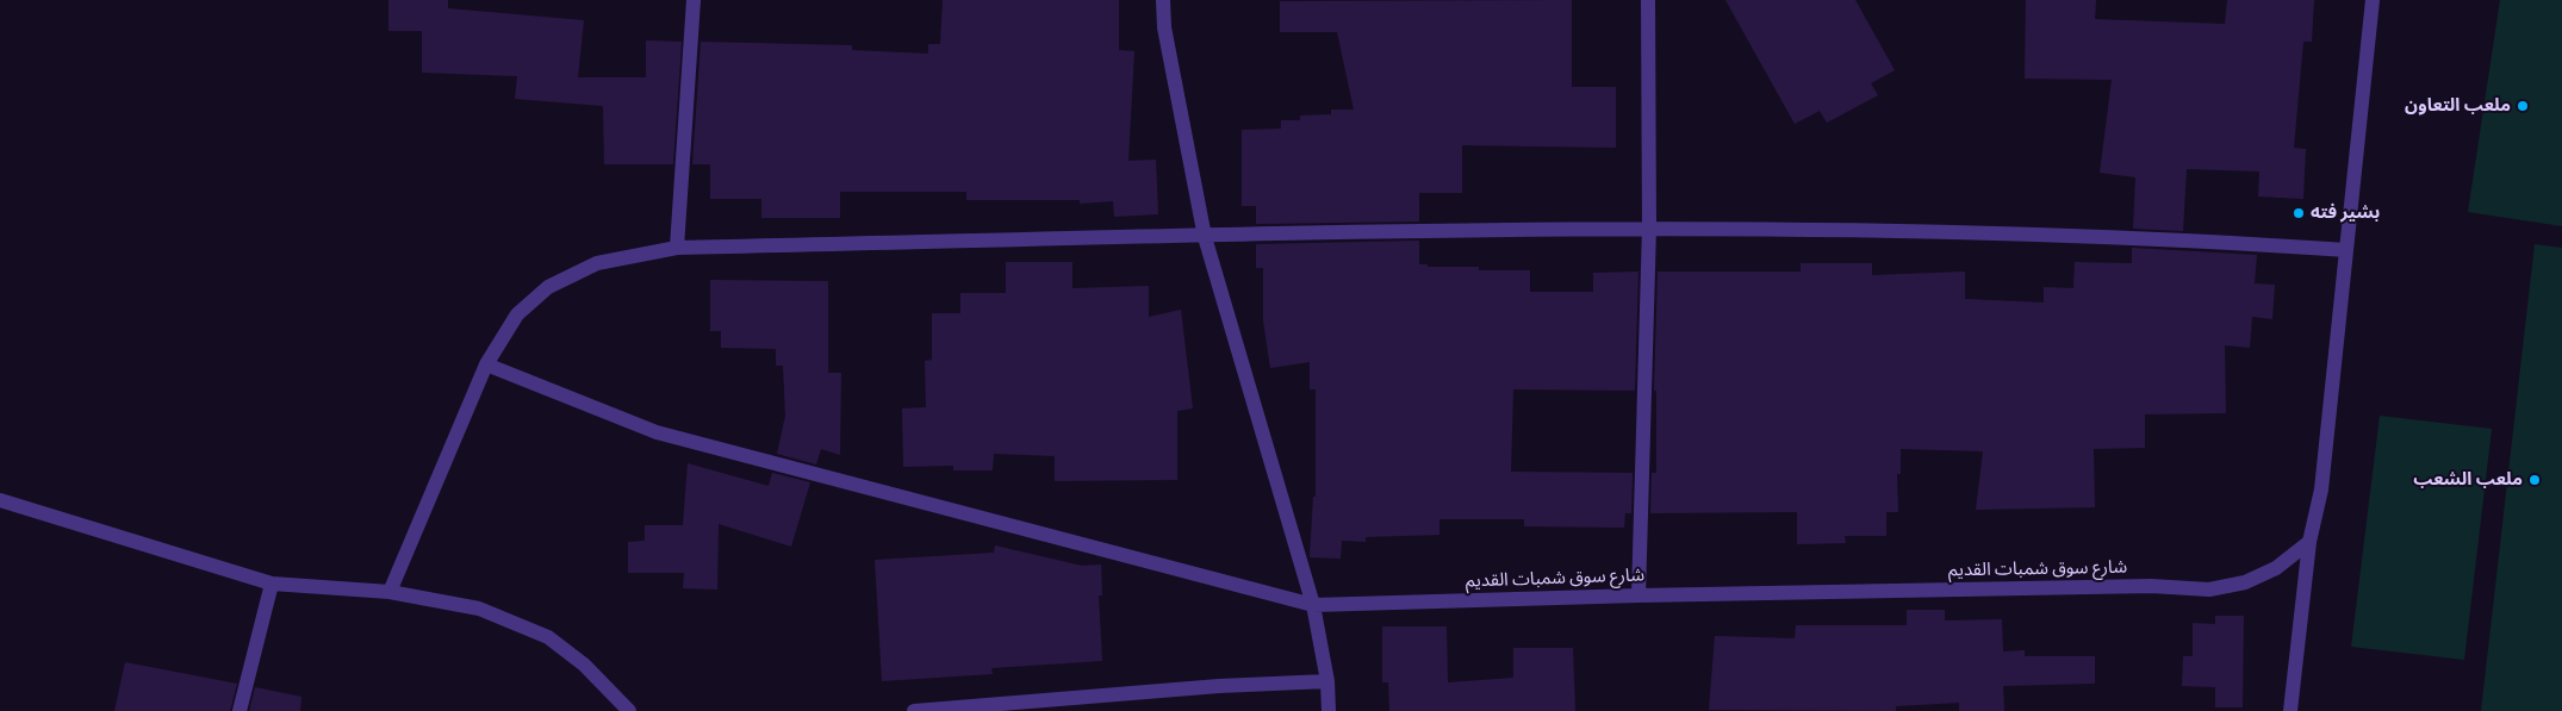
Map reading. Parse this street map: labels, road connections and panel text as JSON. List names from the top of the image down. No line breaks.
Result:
{"streets":{"street":["شارع سوق شمبات القديم"]},"places":["ملعب التعاون","بشير فته","ملعب الشعب"]}
